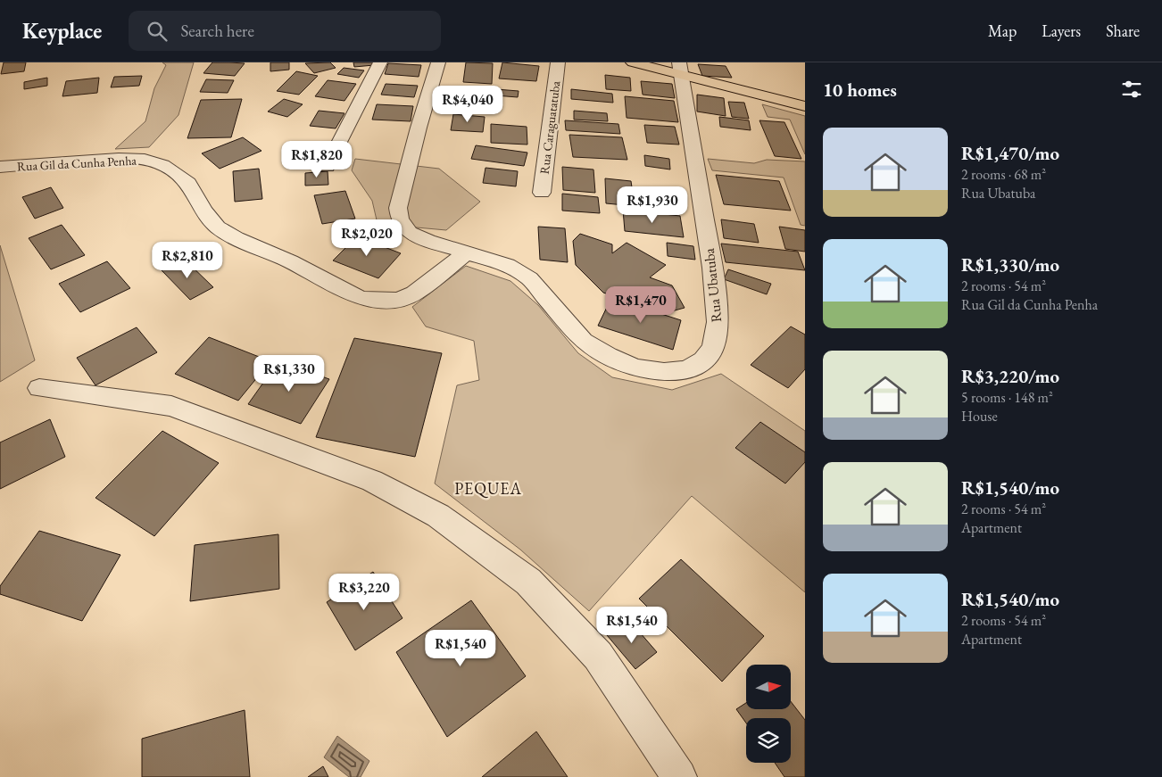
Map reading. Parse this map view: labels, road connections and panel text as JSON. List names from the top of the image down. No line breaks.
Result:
{"streets":{"street":["Rua Caraguatatuba","Rua Gil da Cunha Penha","Rua Ubatuba"]},"crossings":[["Rua Gil da Cunha Penha","Rua Ubatuba"]],"districts":["PEQUEA"],"north":"right","page":{"header":"Keyplace","search":"Search here","nav":["Map","Layers","Share"],"heading":"10 homes","price":["R$4,040","R$1,820","R$1,930","R$2,020","R$2,810","R$1,470","R$1,330","R$3,220","R$1,540","R$1,540"],"list":[{"name":"R$1,470/mo","note":"2 rooms · 68 m² · Rua Ubatuba"},{"name":"R$1,330/mo","note":"2 rooms · 54 m² · Rua Gil da Cunha Penha"},{"name":"R$3,220/mo","note":"5 rooms · 148 m² · House"},{"name":"R$1,540/mo","note":"2 rooms · 54 m² · Apartment"},{"name":"R$1,540/mo","note":"2 rooms · 54 m² · Apartment"}]}}
